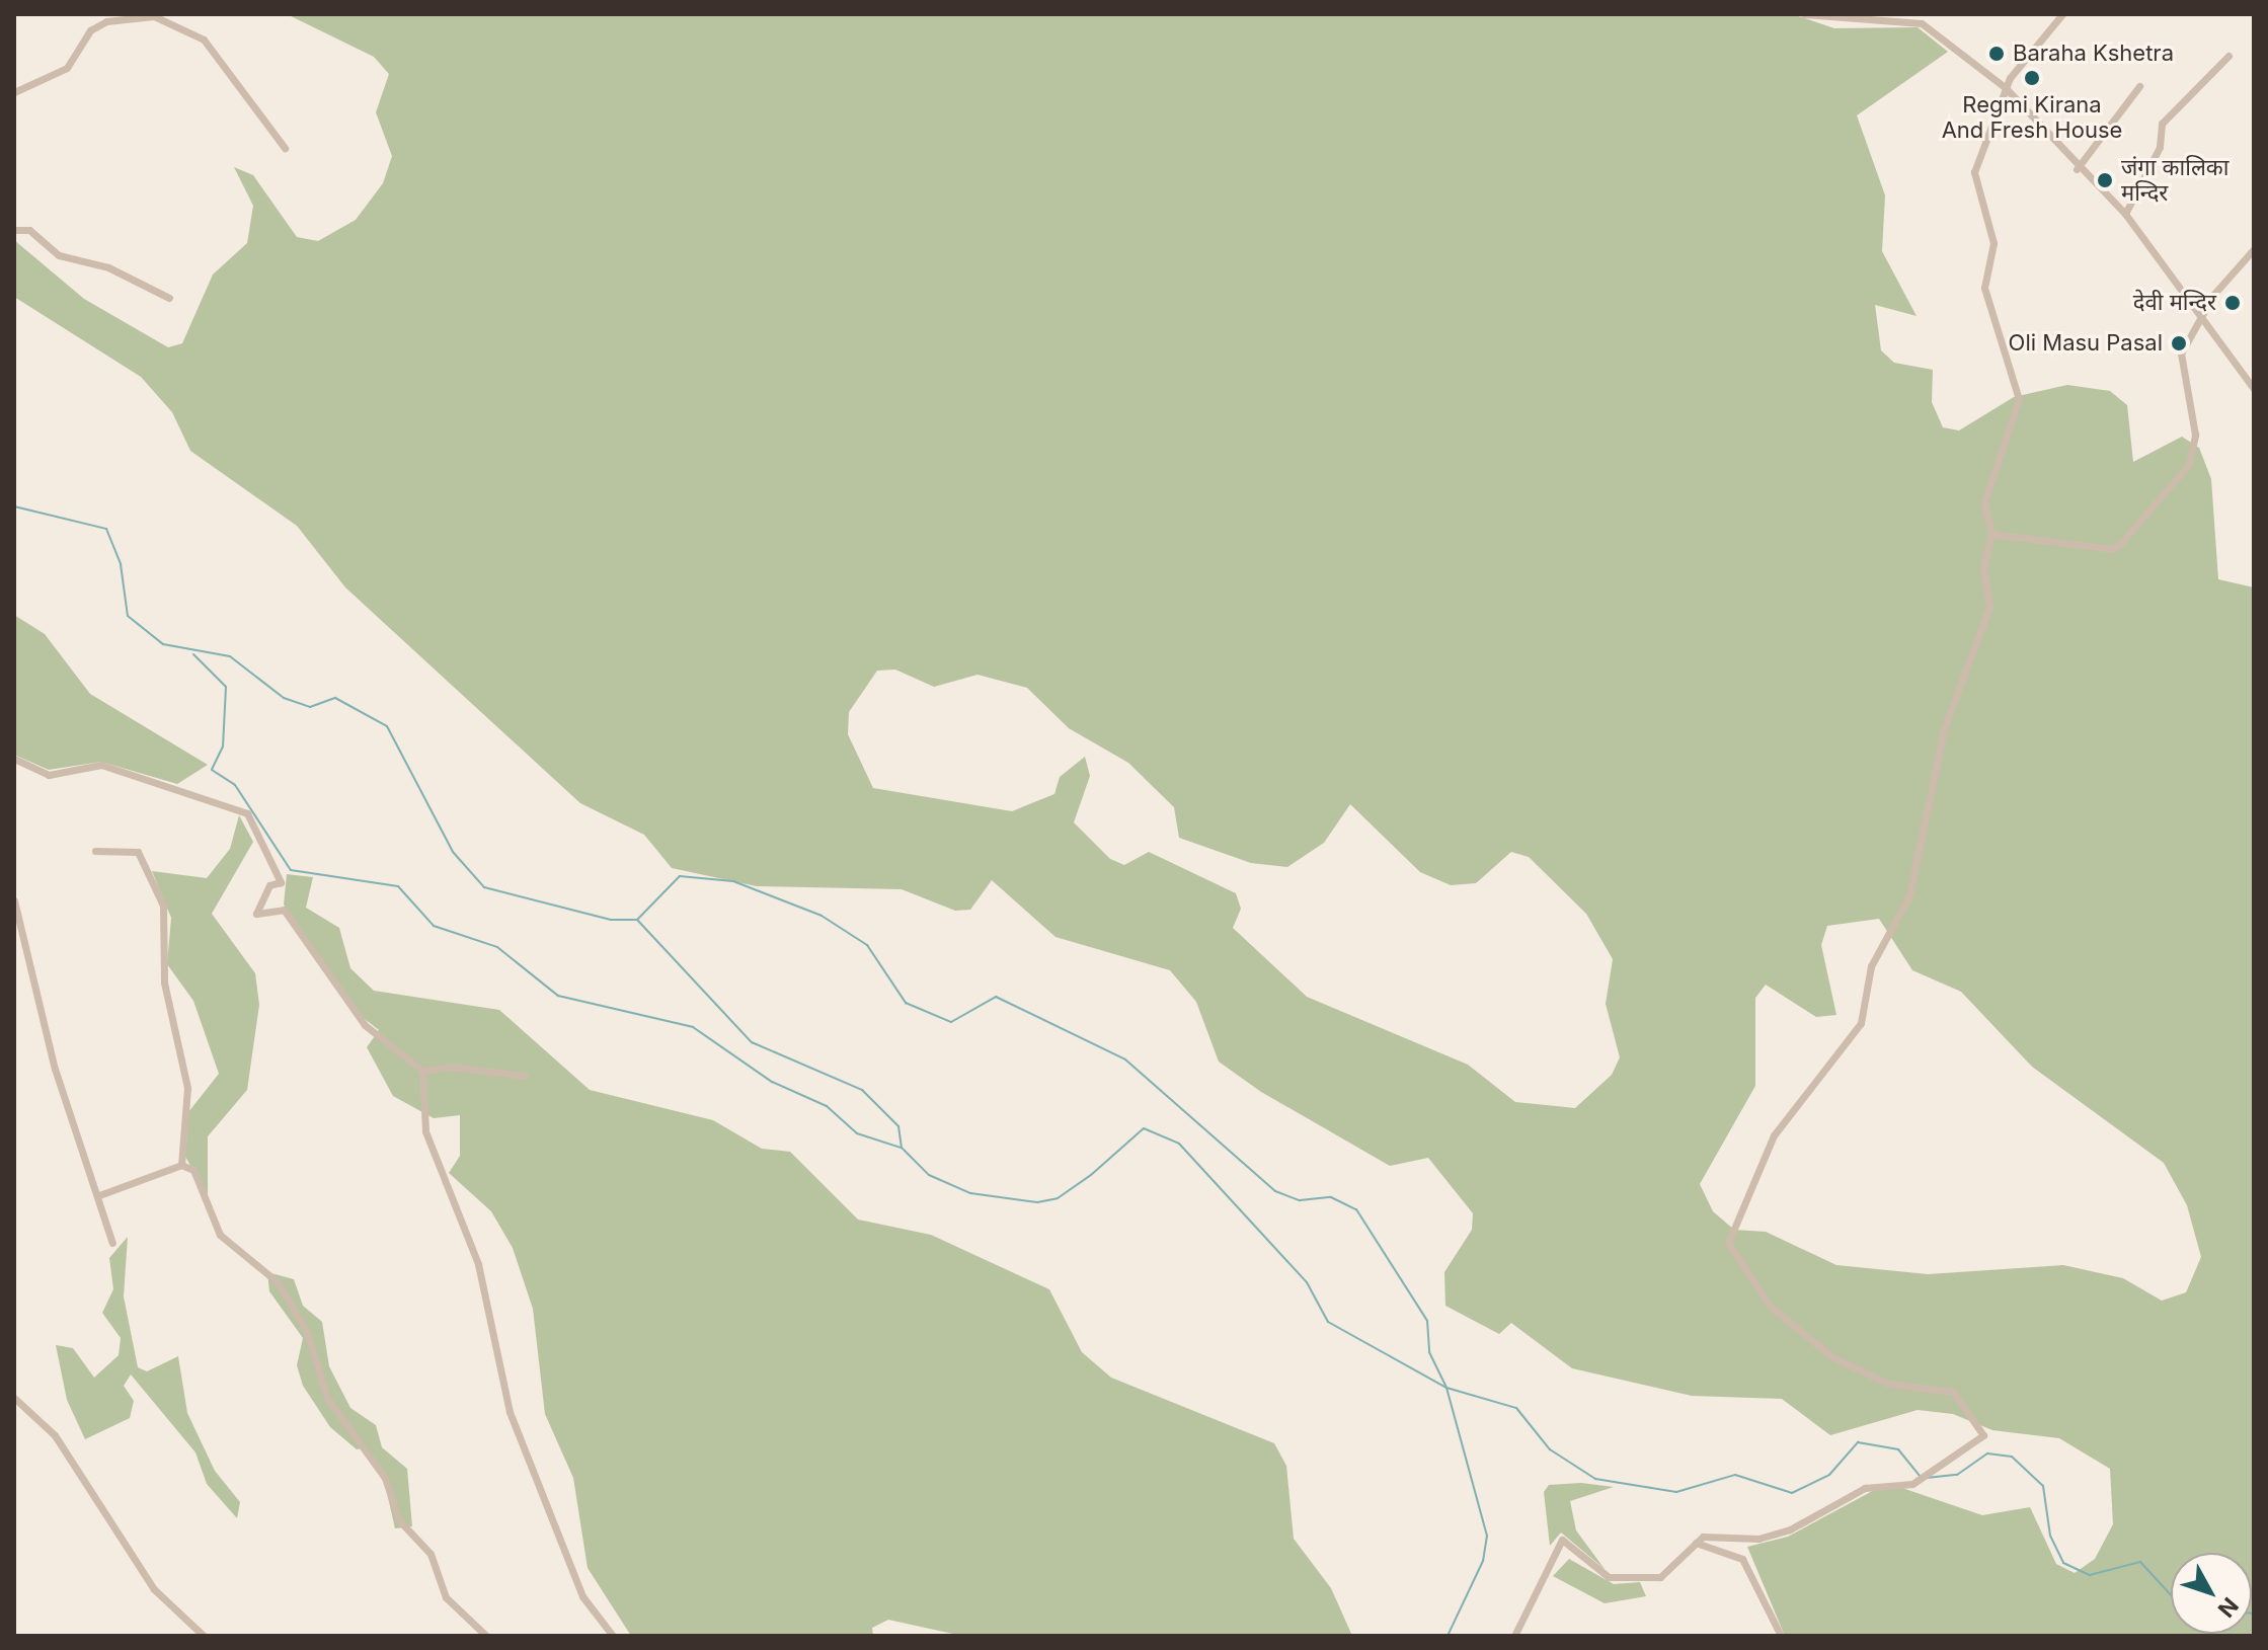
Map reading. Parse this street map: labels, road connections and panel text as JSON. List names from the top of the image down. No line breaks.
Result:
{"places":["Baraha Kshetra","Regmi Kirana And Fresh House","जंगा कालिका मन्दिर","देवी मन्दिर","Oli Masu Pasal"],"north":"bottom right"}
